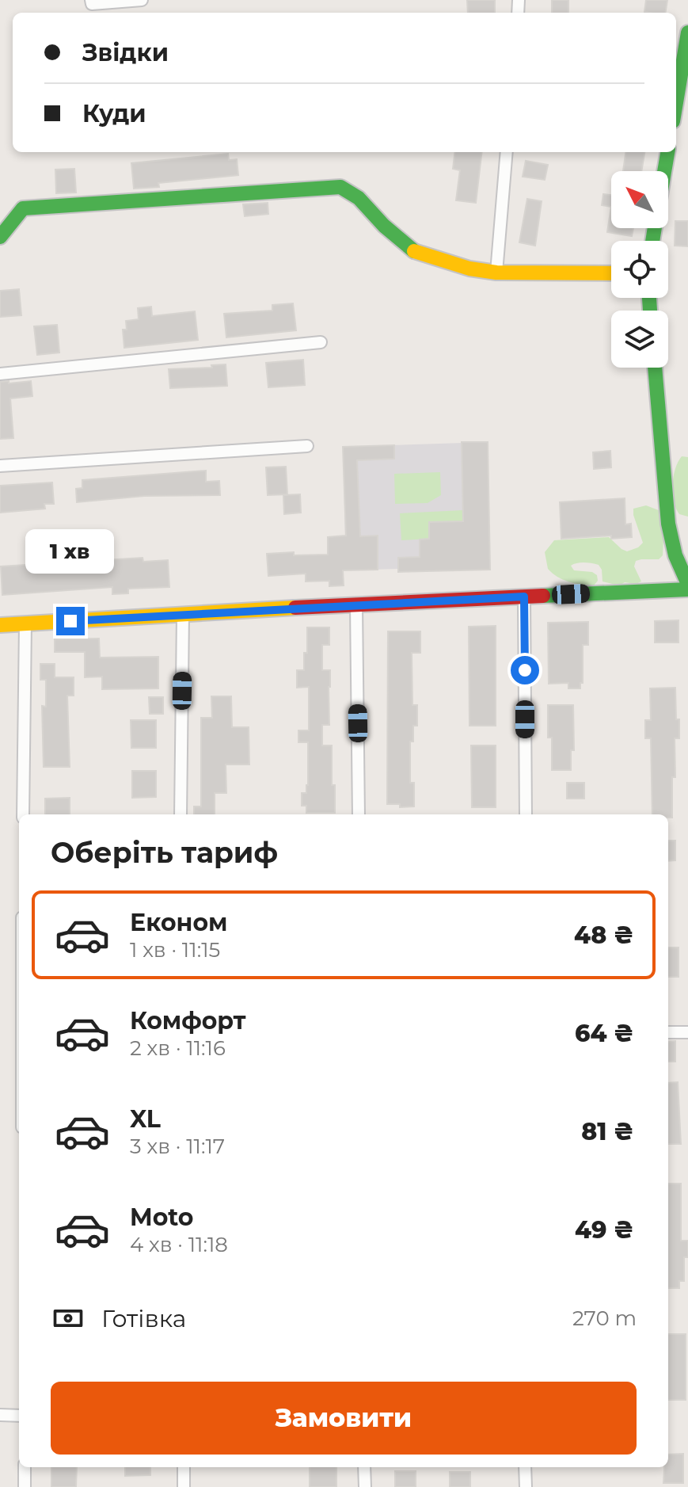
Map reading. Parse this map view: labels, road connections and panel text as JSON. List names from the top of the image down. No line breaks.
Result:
{"north":"top left","page":{"banner":["Звідки","Куди"],"bubble":"1 хв","heading":"Оберіть тариф","list":[{"name":"Економ","note":"1 хв · 11:15","value":"48 ₴"},{"name":"Комфорт","note":"2 хв · 11:16","value":"64 ₴"},{"name":"XL","note":"3 хв · 11:17","value":"81 ₴"},{"name":"Moto","note":"4 хв · 11:18","value":"49 ₴"}],"pay":["Готівка","270 m"],"buttons":"Замовити"}}
